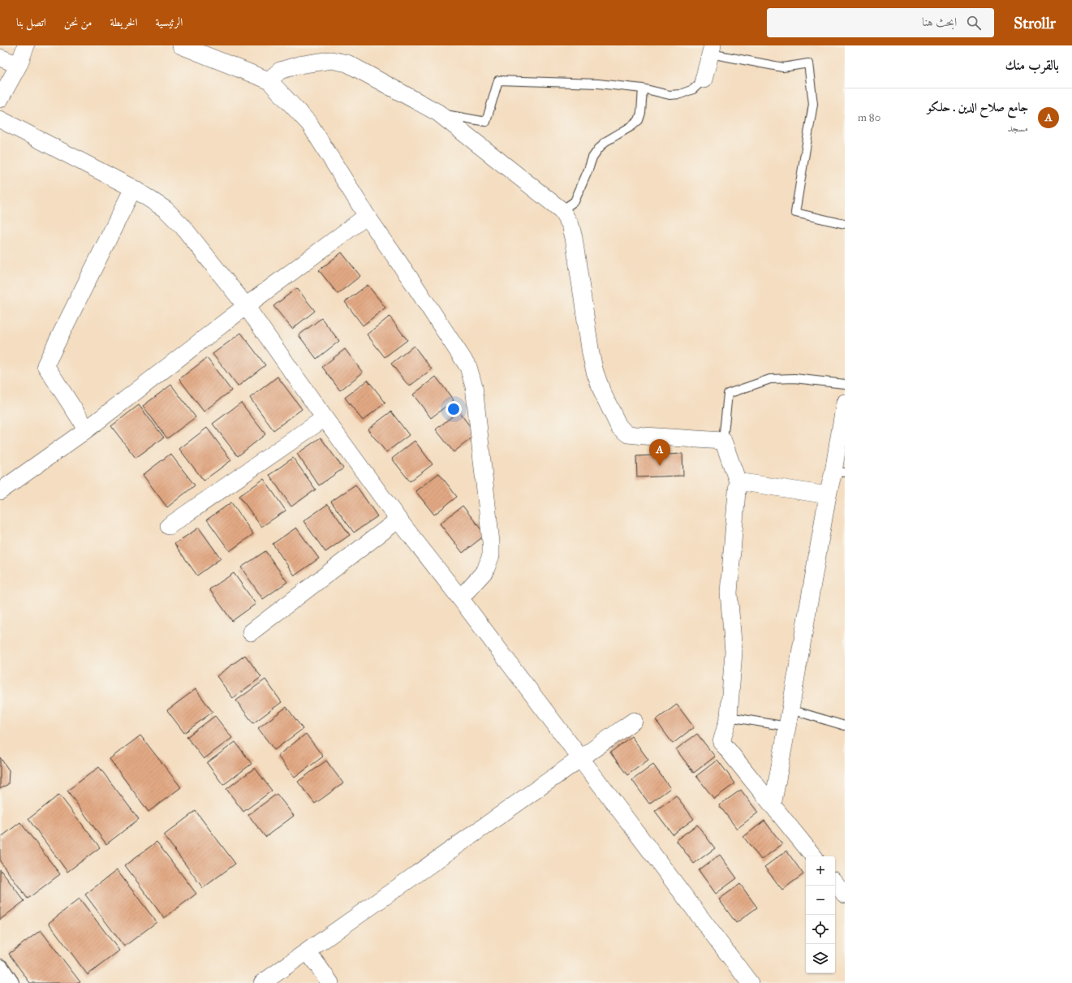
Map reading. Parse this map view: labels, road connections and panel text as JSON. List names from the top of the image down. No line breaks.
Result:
{"page":{"header":"Strollr","search":"ابحث هنا","nav":["الرئيسية","الخريطة","من نحن","اتصل بنا"],"heading":"بالقرب منك","list":[{"mark":"A","name":"جامع صلاح الدين . حلكو","note":"مسجد","value":"80 m"}],"pins":"A","map_buttons":["+","−"]}}
